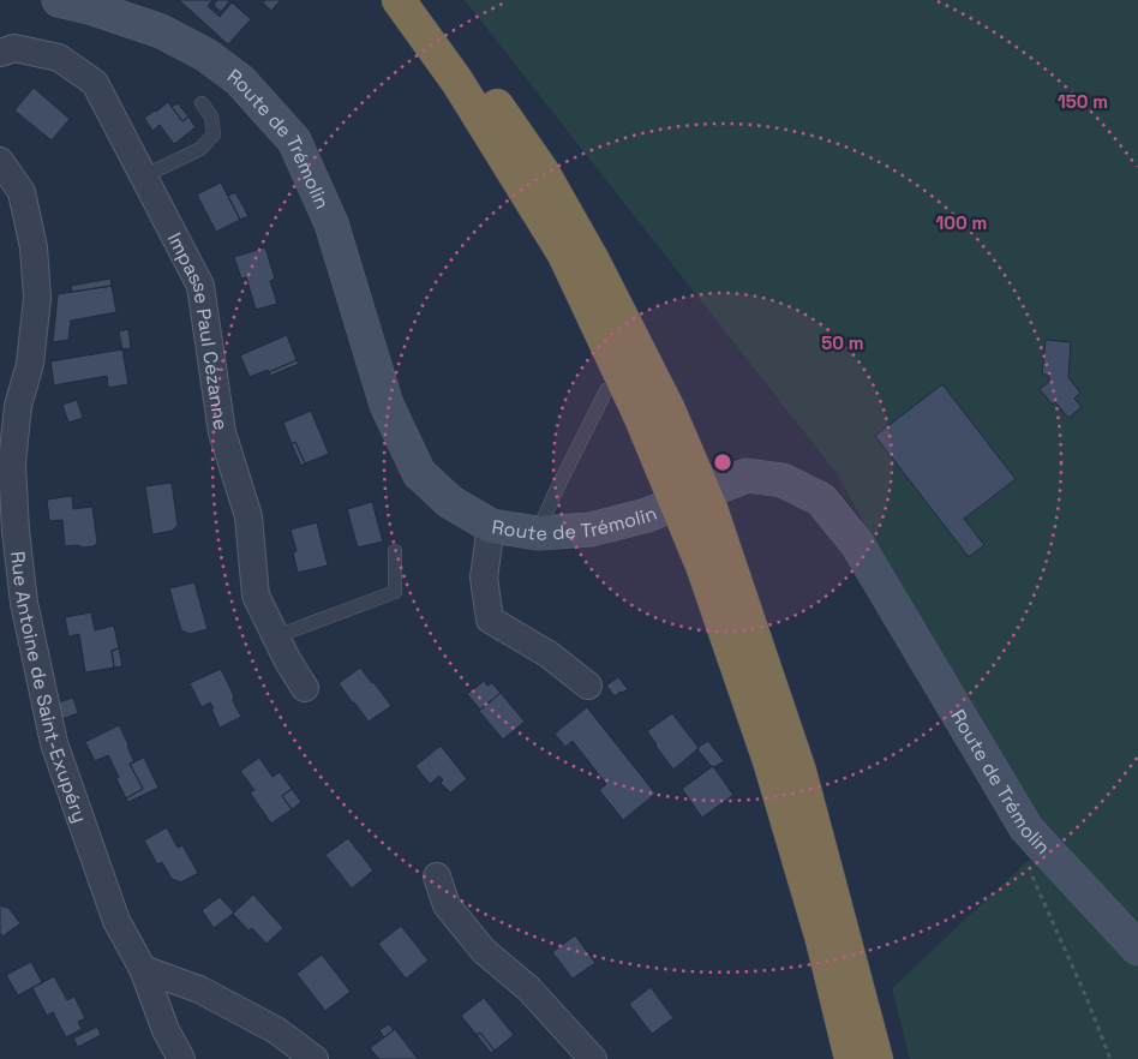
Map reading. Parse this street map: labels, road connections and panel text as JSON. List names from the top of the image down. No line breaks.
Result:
{"streets":{"street":["Route de Trémolin","Impasse Paul Cézanne","Rue Antoine de Saint-Exupéry"]},"rings":["150 m","100 m","50 m"]}
